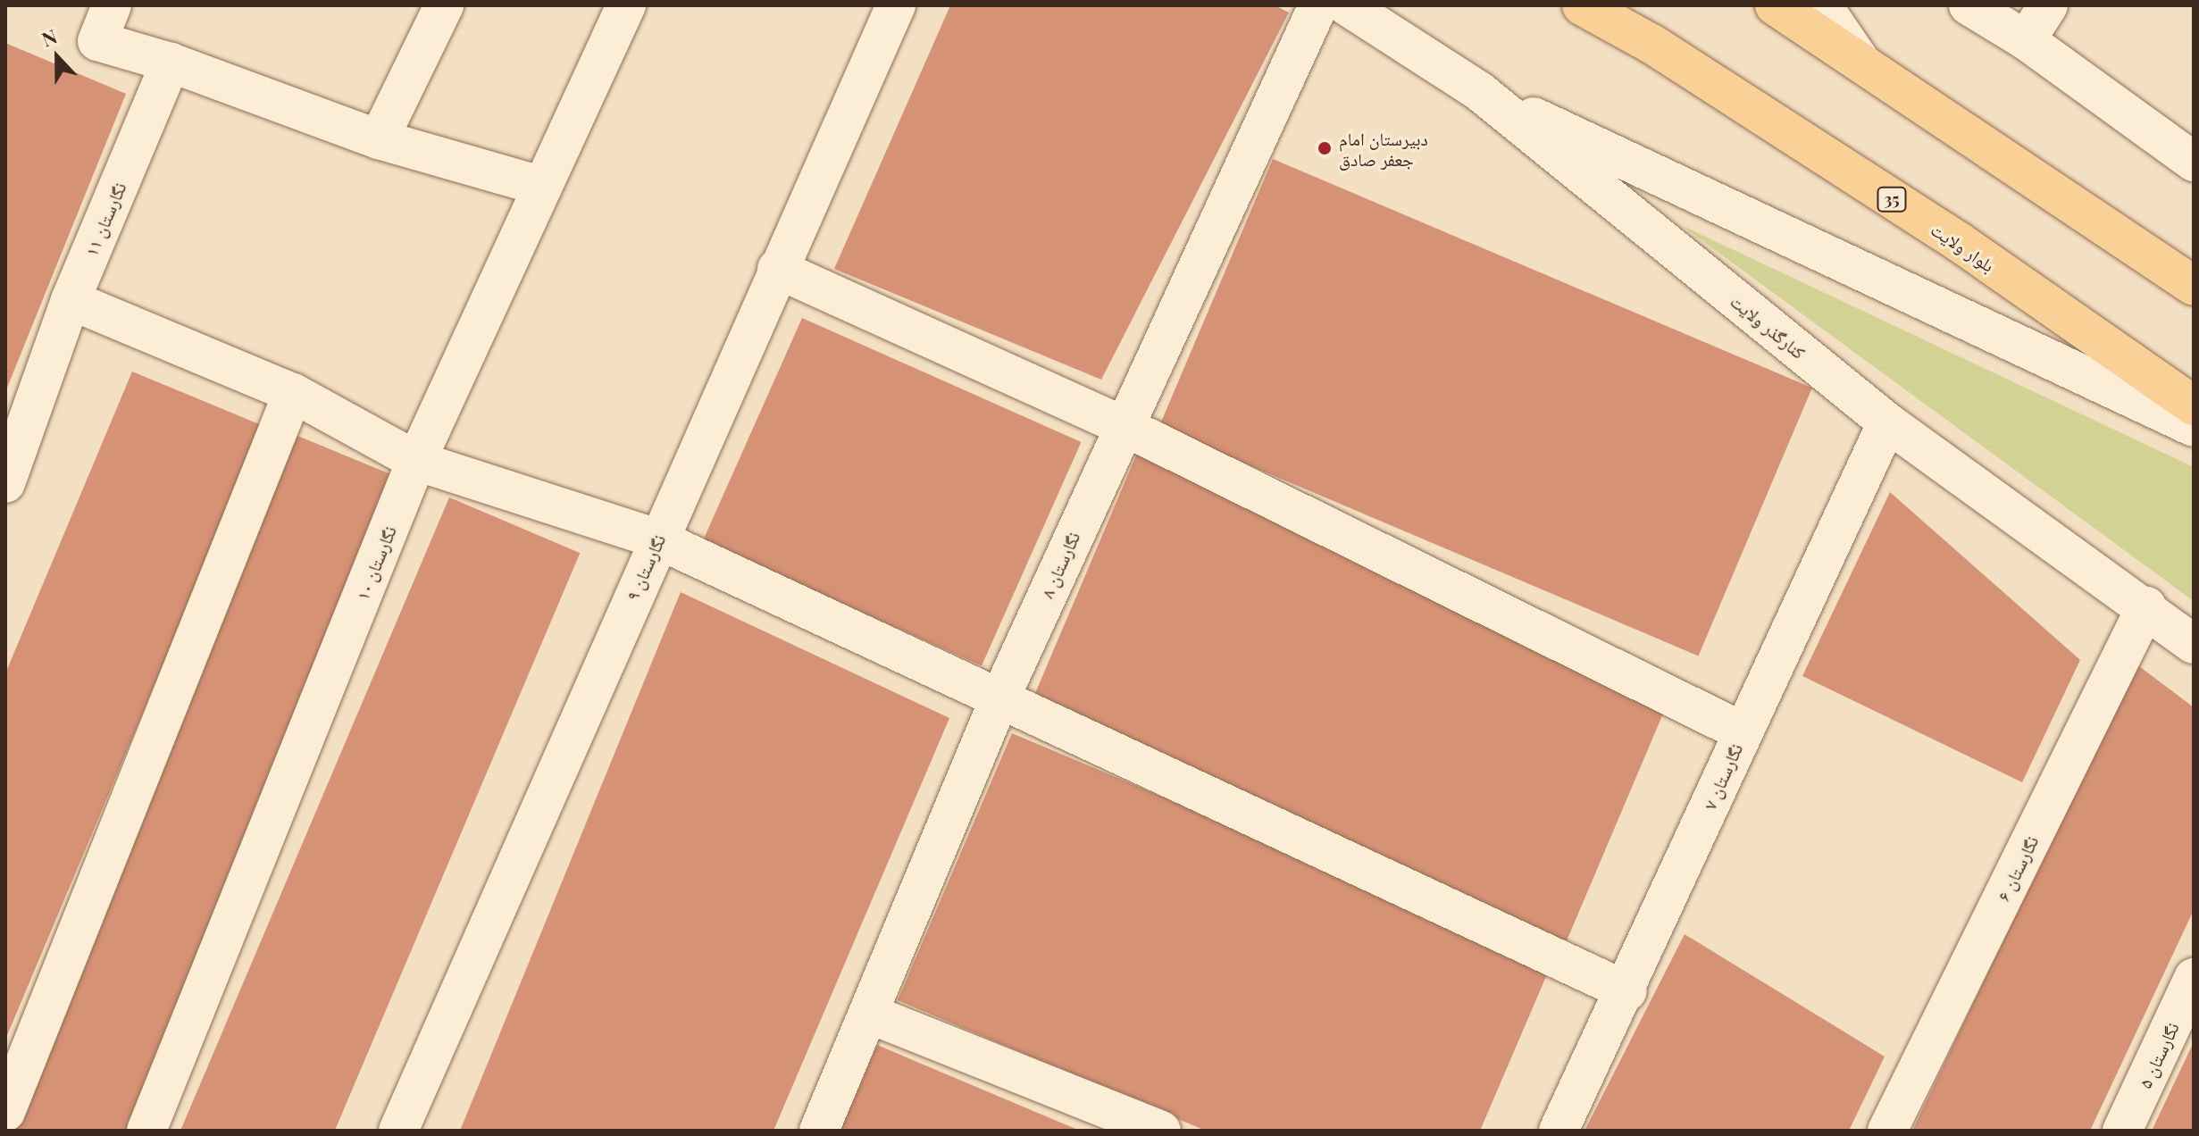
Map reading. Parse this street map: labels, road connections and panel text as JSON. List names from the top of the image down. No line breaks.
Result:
{"streets":{"main road":["35","بلوار ولایت"],"street":["نگارستان ۱۱","کنارگذر ولایت","نگارستان ۱۰","نگارستان ۸","نگارستان ۹","نگارستان ۷","نگارستان ۶","نگارستان ۵"]},"crossings":[["کنارگذر ولایت","نگارستان ۷"],["کنارگذر ولایت","نگارستان ۶"]],"places":["دبیرستان امام جعفر صادق"],"north":"top"}
